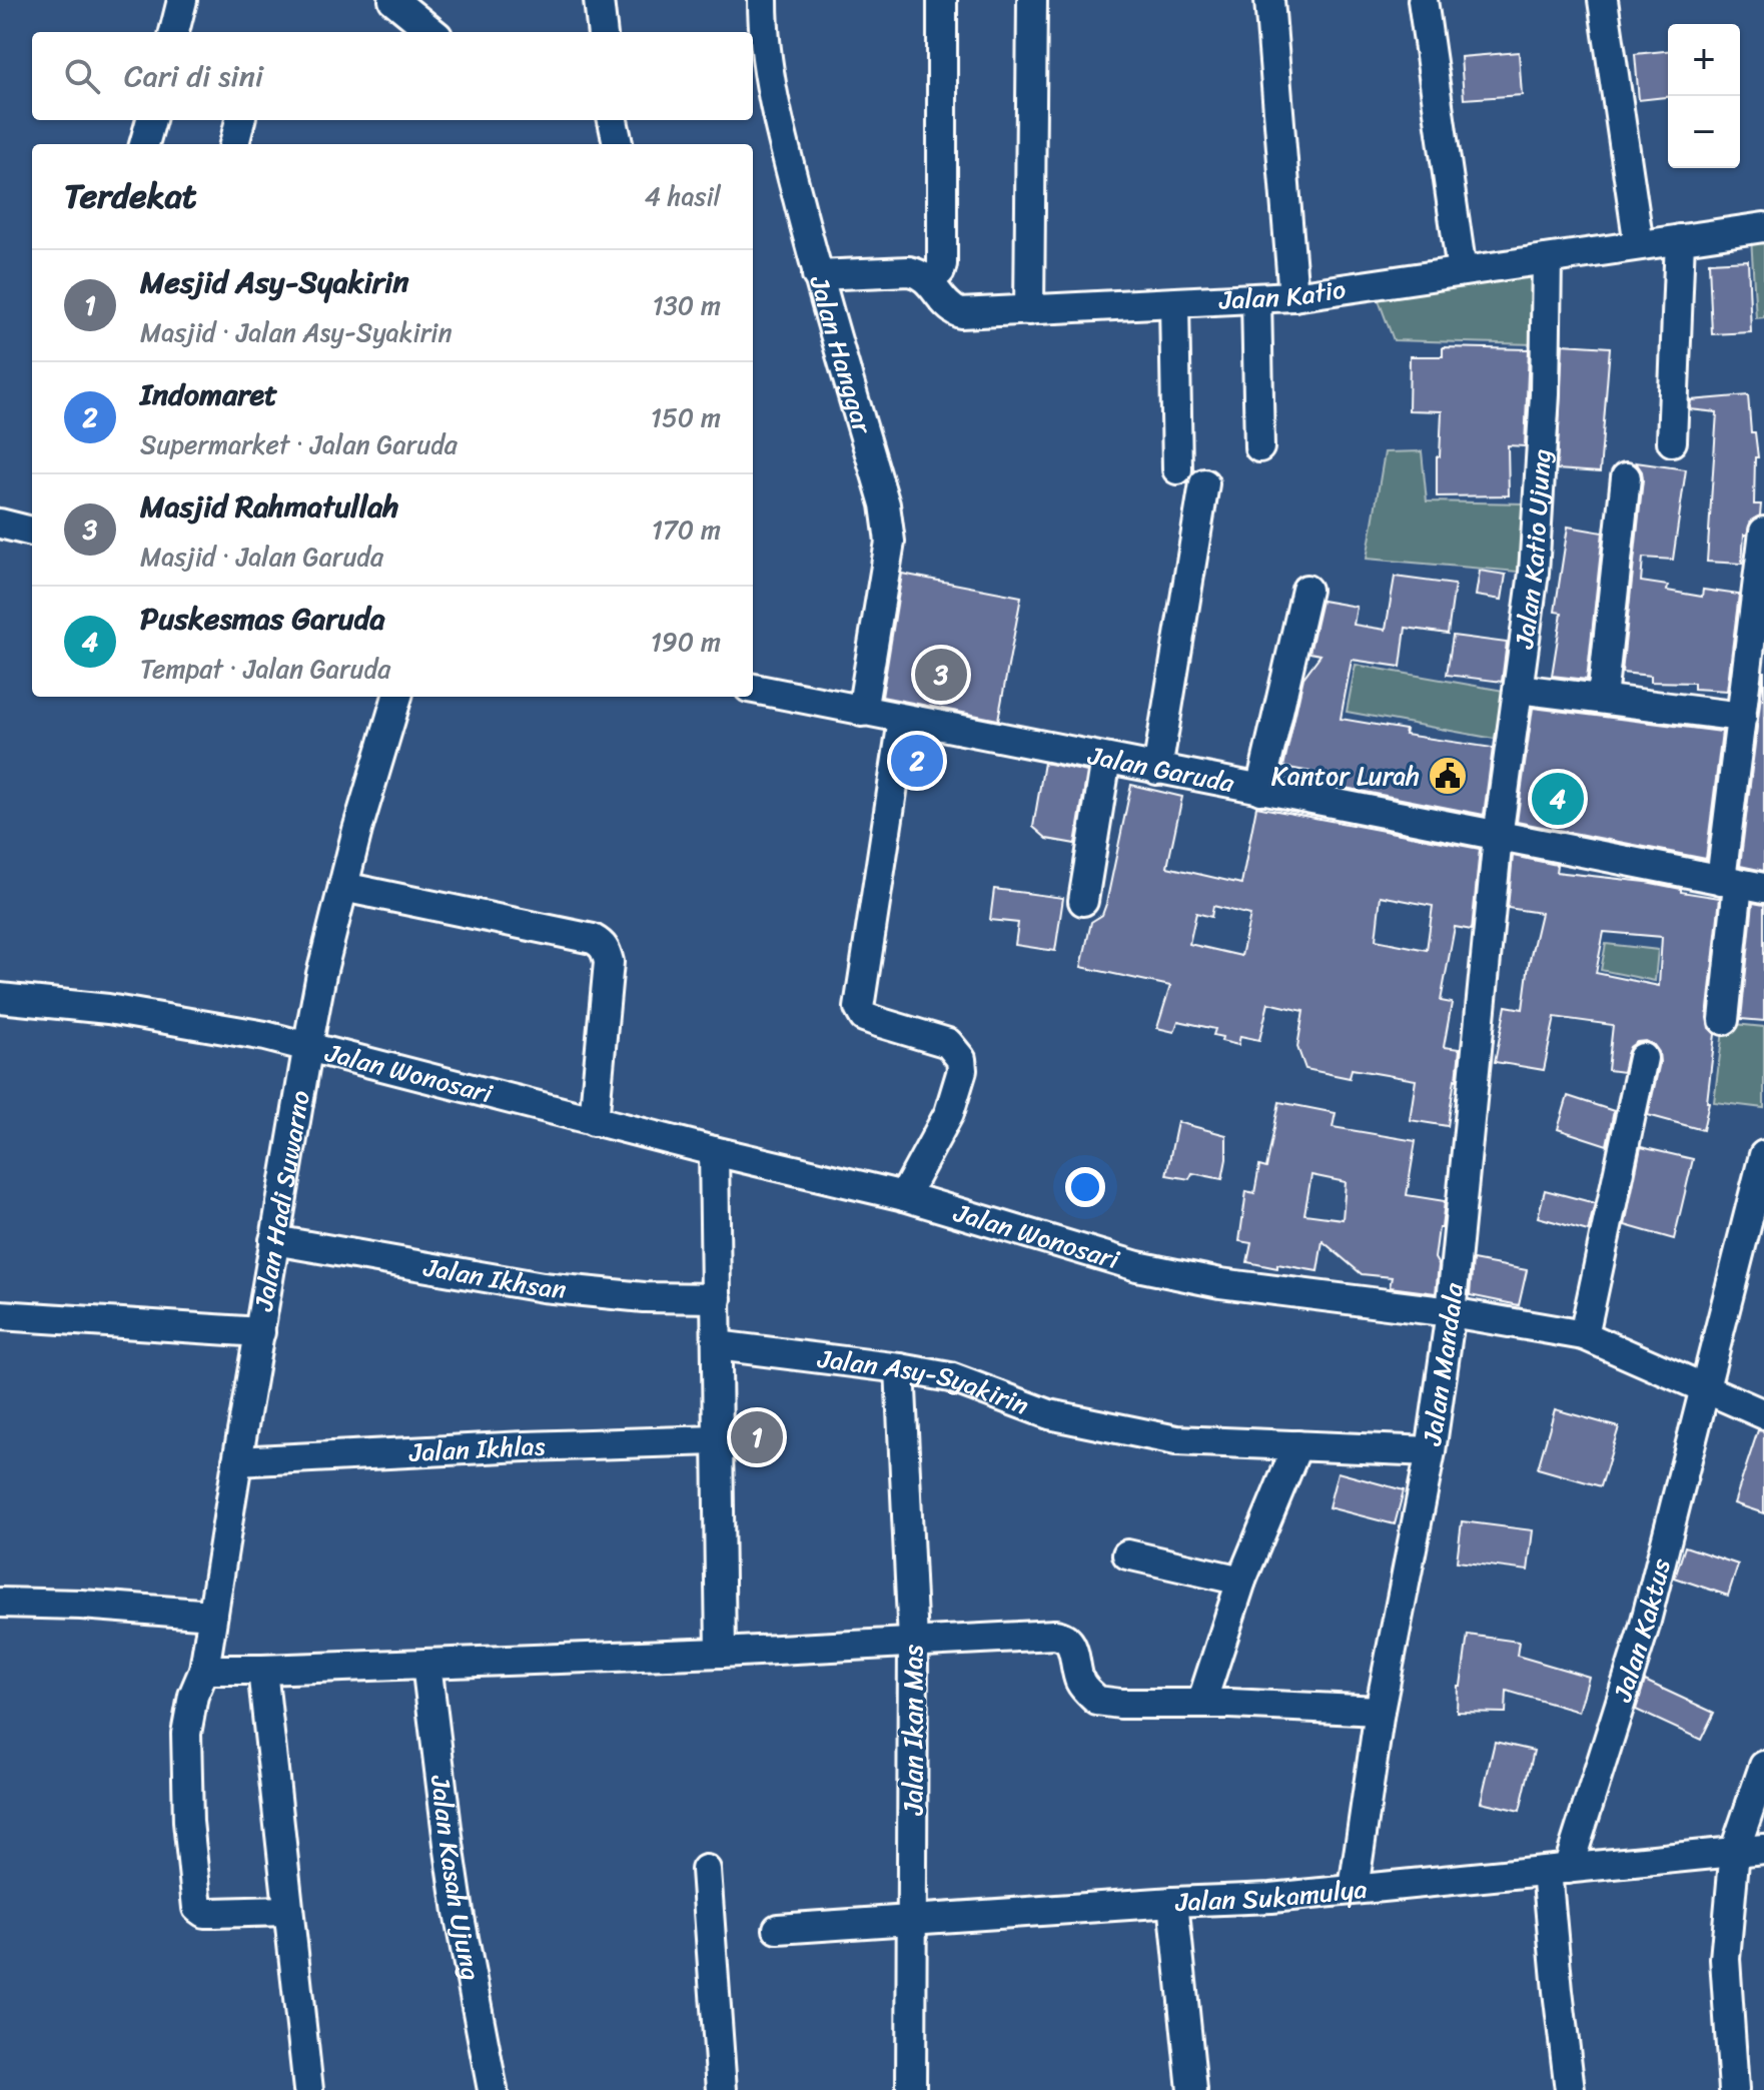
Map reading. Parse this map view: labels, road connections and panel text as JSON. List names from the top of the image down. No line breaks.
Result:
{"streets":{"street":["Jalan Katio","Jalan Hanggar","Jalan Katio Ujung","Jalan Garuda","Jalan Wonosari","Jalan Hadi Suwarno","Jalan Ikhsan","Jalan Mandala","Jalan Asy-Syakirin","Jalan Ikhlas","Jalan Kaktus","Jalan Ikan Mas","Jalan Kasah Ujung","Jalan Sukamulya"]},"crossings":[["Jalan Katio","Jalan Katio Ujung"],["Jalan Hanggar","Jalan Garuda"],["Jalan Katio Ujung","Jalan Garuda"],["Jalan Katio Ujung","Jalan Mandala"],["Jalan Garuda","Jalan Mandala"],["Jalan Wonosari","Jalan Hadi Suwarno"],["Jalan Wonosari","Jalan Mandala"],["Jalan Wonosari","Jalan Kaktus"],["Jalan Hadi Suwarno","Jalan Ikhsan"],["Jalan Hadi Suwarno","Jalan Ikhlas"],["Jalan Mandala","Jalan Asy-Syakirin"],["Jalan Mandala","Jalan Sukamulya"],["Jalan Asy-Syakirin","Jalan Ikan Mas"],["Jalan Kaktus","Jalan Sukamulya"],["Jalan Ikan Mas","Jalan Sukamulya"]],"places":{"public building":["Kantor Lurah"]},"page":{"map_buttons":["+","−"],"search":"Cari di sini","heading":["Terdekat","4 hasil"],"list":[{"mark":"1","name":"Mesjid Asy-Syakirin","note":"Masjid · Jalan Asy-Syakirin","value":"130 m"},{"mark":"2","name":"Indomaret","note":"Supermarket · Jalan Garuda","value":"150 m"},{"mark":"3","name":"Masjid Rahmatullah","note":"Masjid · Jalan Garuda","value":"170 m"},{"mark":"4","name":"Puskesmas Garuda","note":"Tempat · Jalan Garuda","value":"190 m"}],"pins":["3","2","4","1"]}}
